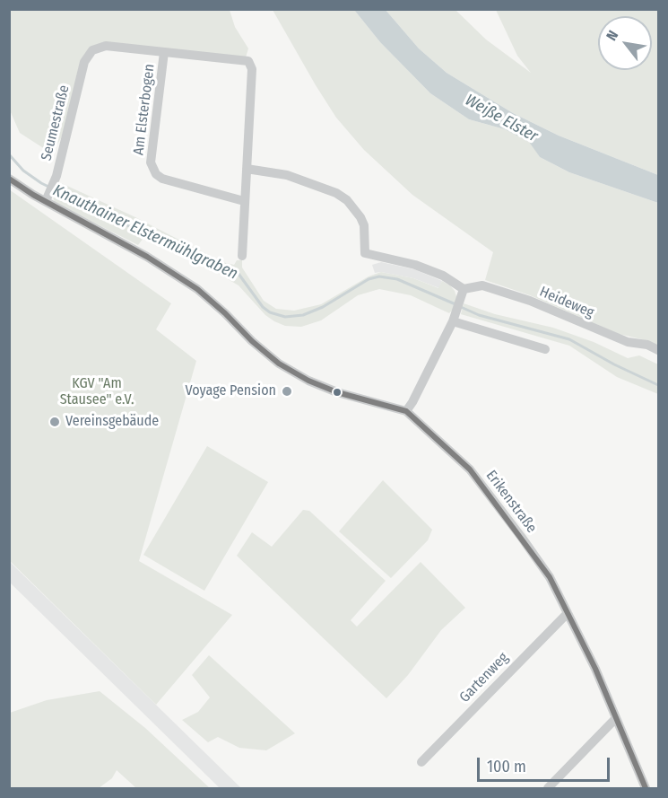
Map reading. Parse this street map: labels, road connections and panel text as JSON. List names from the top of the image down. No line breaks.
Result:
{"streets":{"street":["Am Elsterbogen","Seumestraße","Heideweg","Erikenstraße","Gartenweg"]},"crossings":[["Am Elsterbogen","Seumestraße"],["Seumestraße","Erikenstraße"],["Erikenstraße","Gartenweg"]],"water":["Weiße Elster","Knauthainer Elstermühlgraben"],"parks":["KGV \"Am Stausee\" e.V."],"places":["Voyage Pension","Vereinsgebäude"],"scale_bar":"100 m","north":"top left"}
